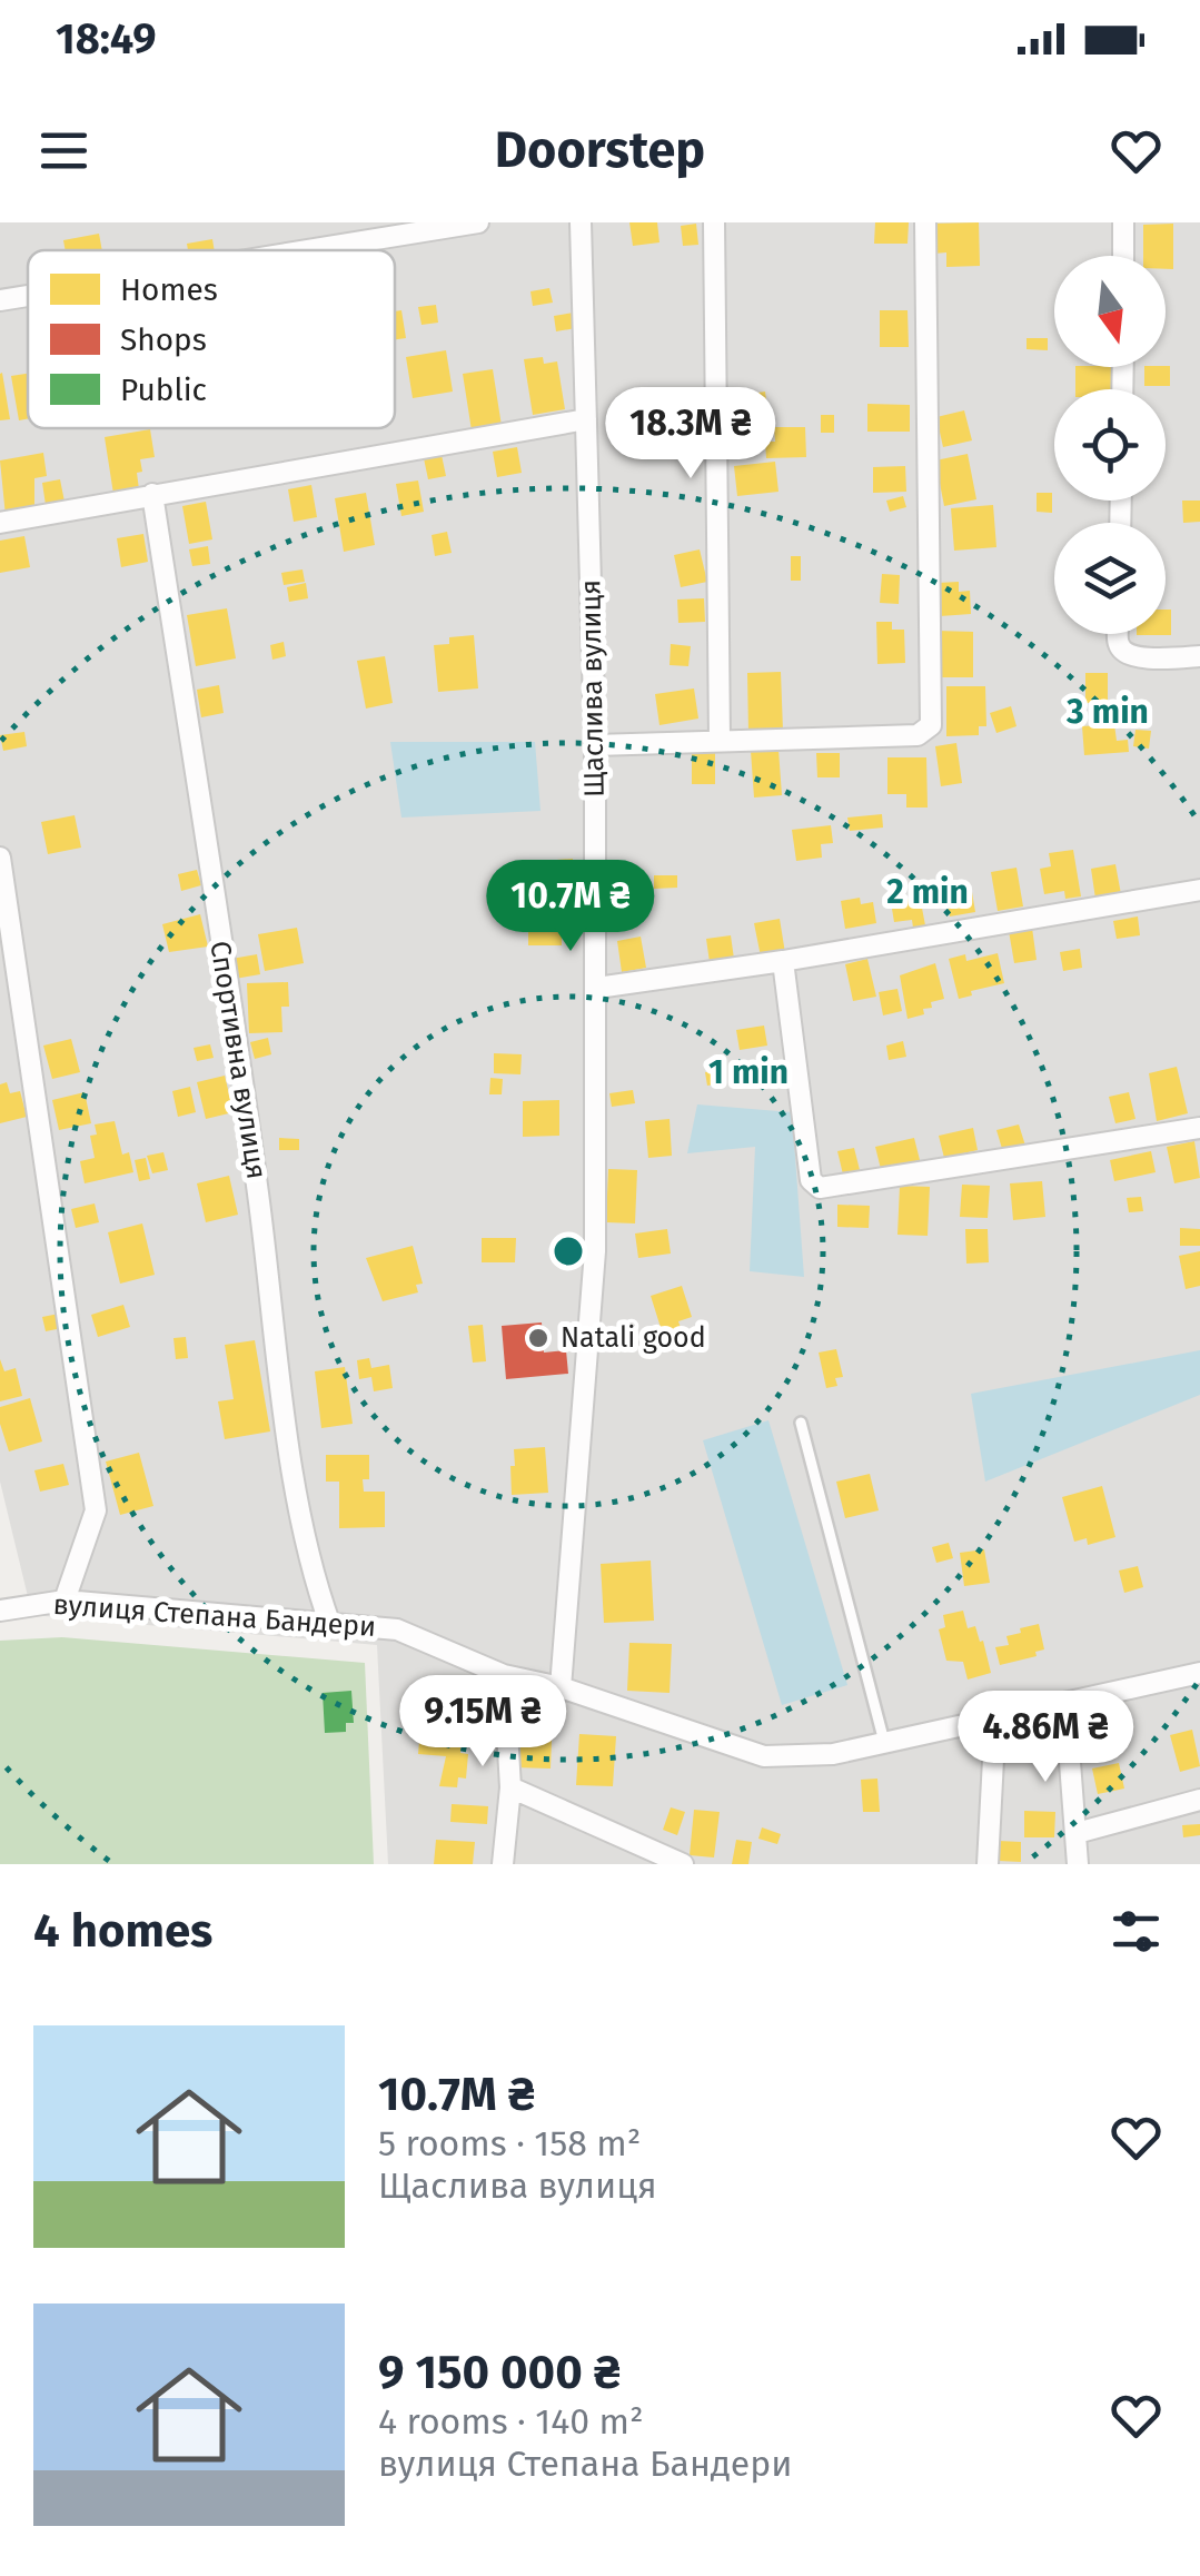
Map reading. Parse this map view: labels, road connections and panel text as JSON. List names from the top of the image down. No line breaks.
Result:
{"streets":{"street":["Щаслива вулиця","Спортивна вулиця","вулиця Степана Бандери"]},"crossings":[["Щаслива вулиця","вулиця Степана Бандери"],["Спортивна вулиця","вулиця Степана Бандери"]],"places":["Natali good"],"legend":["Homes","Shops","Public"],"north":"bottom","page":{"status":"18:49","header":"Doorstep","price":["18.3M ₴","10.7M ₴","9.15M ₴","4.86M ₴"],"heading":"4 homes","list":[{"name":"10.7M ₴","note":"5 rooms · 158 m² · Щаслива вулиця"},{"name":"9 150 000 ₴","note":"4 rooms · 140 m² · вулиця Степана Бандери"}]},"rings":["3 min","2 min","1 min"]}
